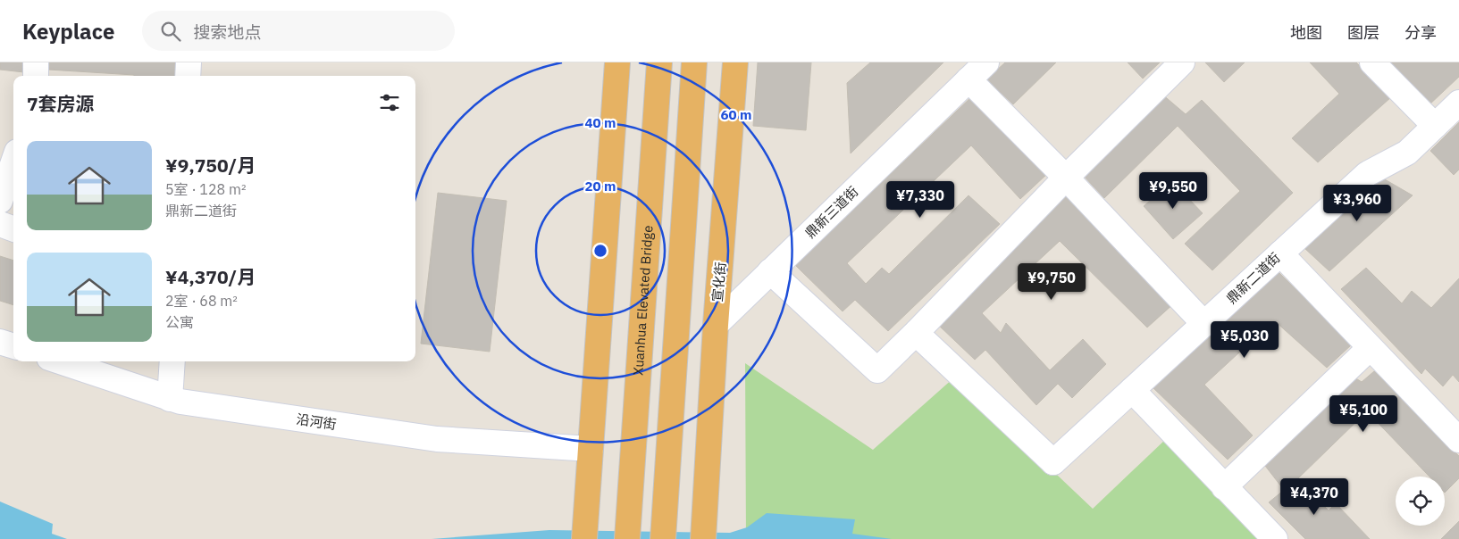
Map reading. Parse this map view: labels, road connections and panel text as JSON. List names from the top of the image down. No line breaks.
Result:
{"streets":{"highway":["宣化街","Xuanhua Elevated Bridge"],"street":["鼎新三道街","鼎新二道街","沿河街"]},"crossings":[["鼎新三道街","宣化街"]],"page":{"header":"Keyplace","search":"搜索地点","nav":["地图","图层","分享"],"heading":"7套房源","list":[{"name":"¥9,750/月","note":"5室 · 128 m² · 鼎新二道街"},{"name":"¥4,370/月","note":"2室 · 68 m² · 公寓"}],"price":["¥9,550","¥7,330","¥3,960","¥9,750","¥5,030","¥5,100","¥4,370"]},"rings":["60 m","40 m","20 m"]}
